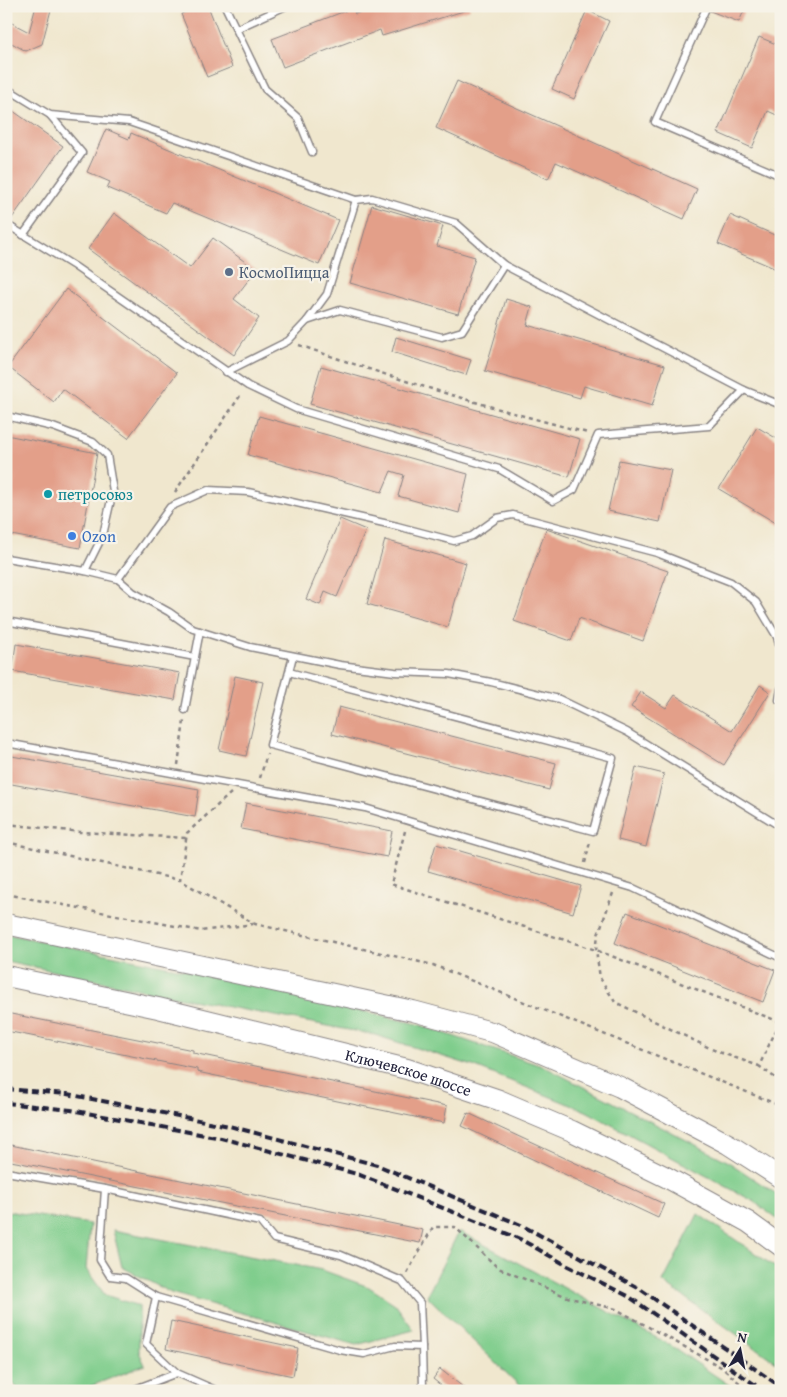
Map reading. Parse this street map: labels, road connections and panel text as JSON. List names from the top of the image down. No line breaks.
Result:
{"streets":{"main road":["Ключевское шоссе"]},"places":["КосмоПицца","петросоюз","Ozon"],"north":"top"}
